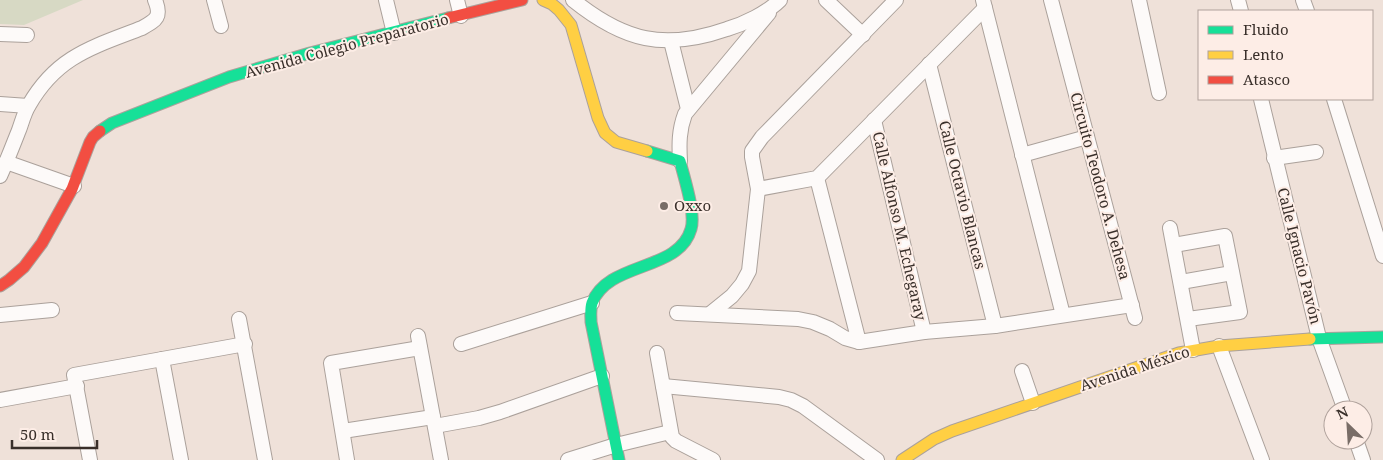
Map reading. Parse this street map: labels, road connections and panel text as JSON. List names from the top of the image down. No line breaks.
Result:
{"streets":{"street":["Avenida Colegio Preparatorio","Circuito Teodoro A. Dehesa","Calle Octavio Blancas","Calle Alfonso M. Echegaray","Calle Ignacio Pavón","Avenida México"]},"crossings":[["Calle Ignacio Pavón","Avenida México"]],"places":["Oxxo"],"legend":["Fluido","Lento","Atasco"],"scale_bar":"50 m","north":"top left"}
